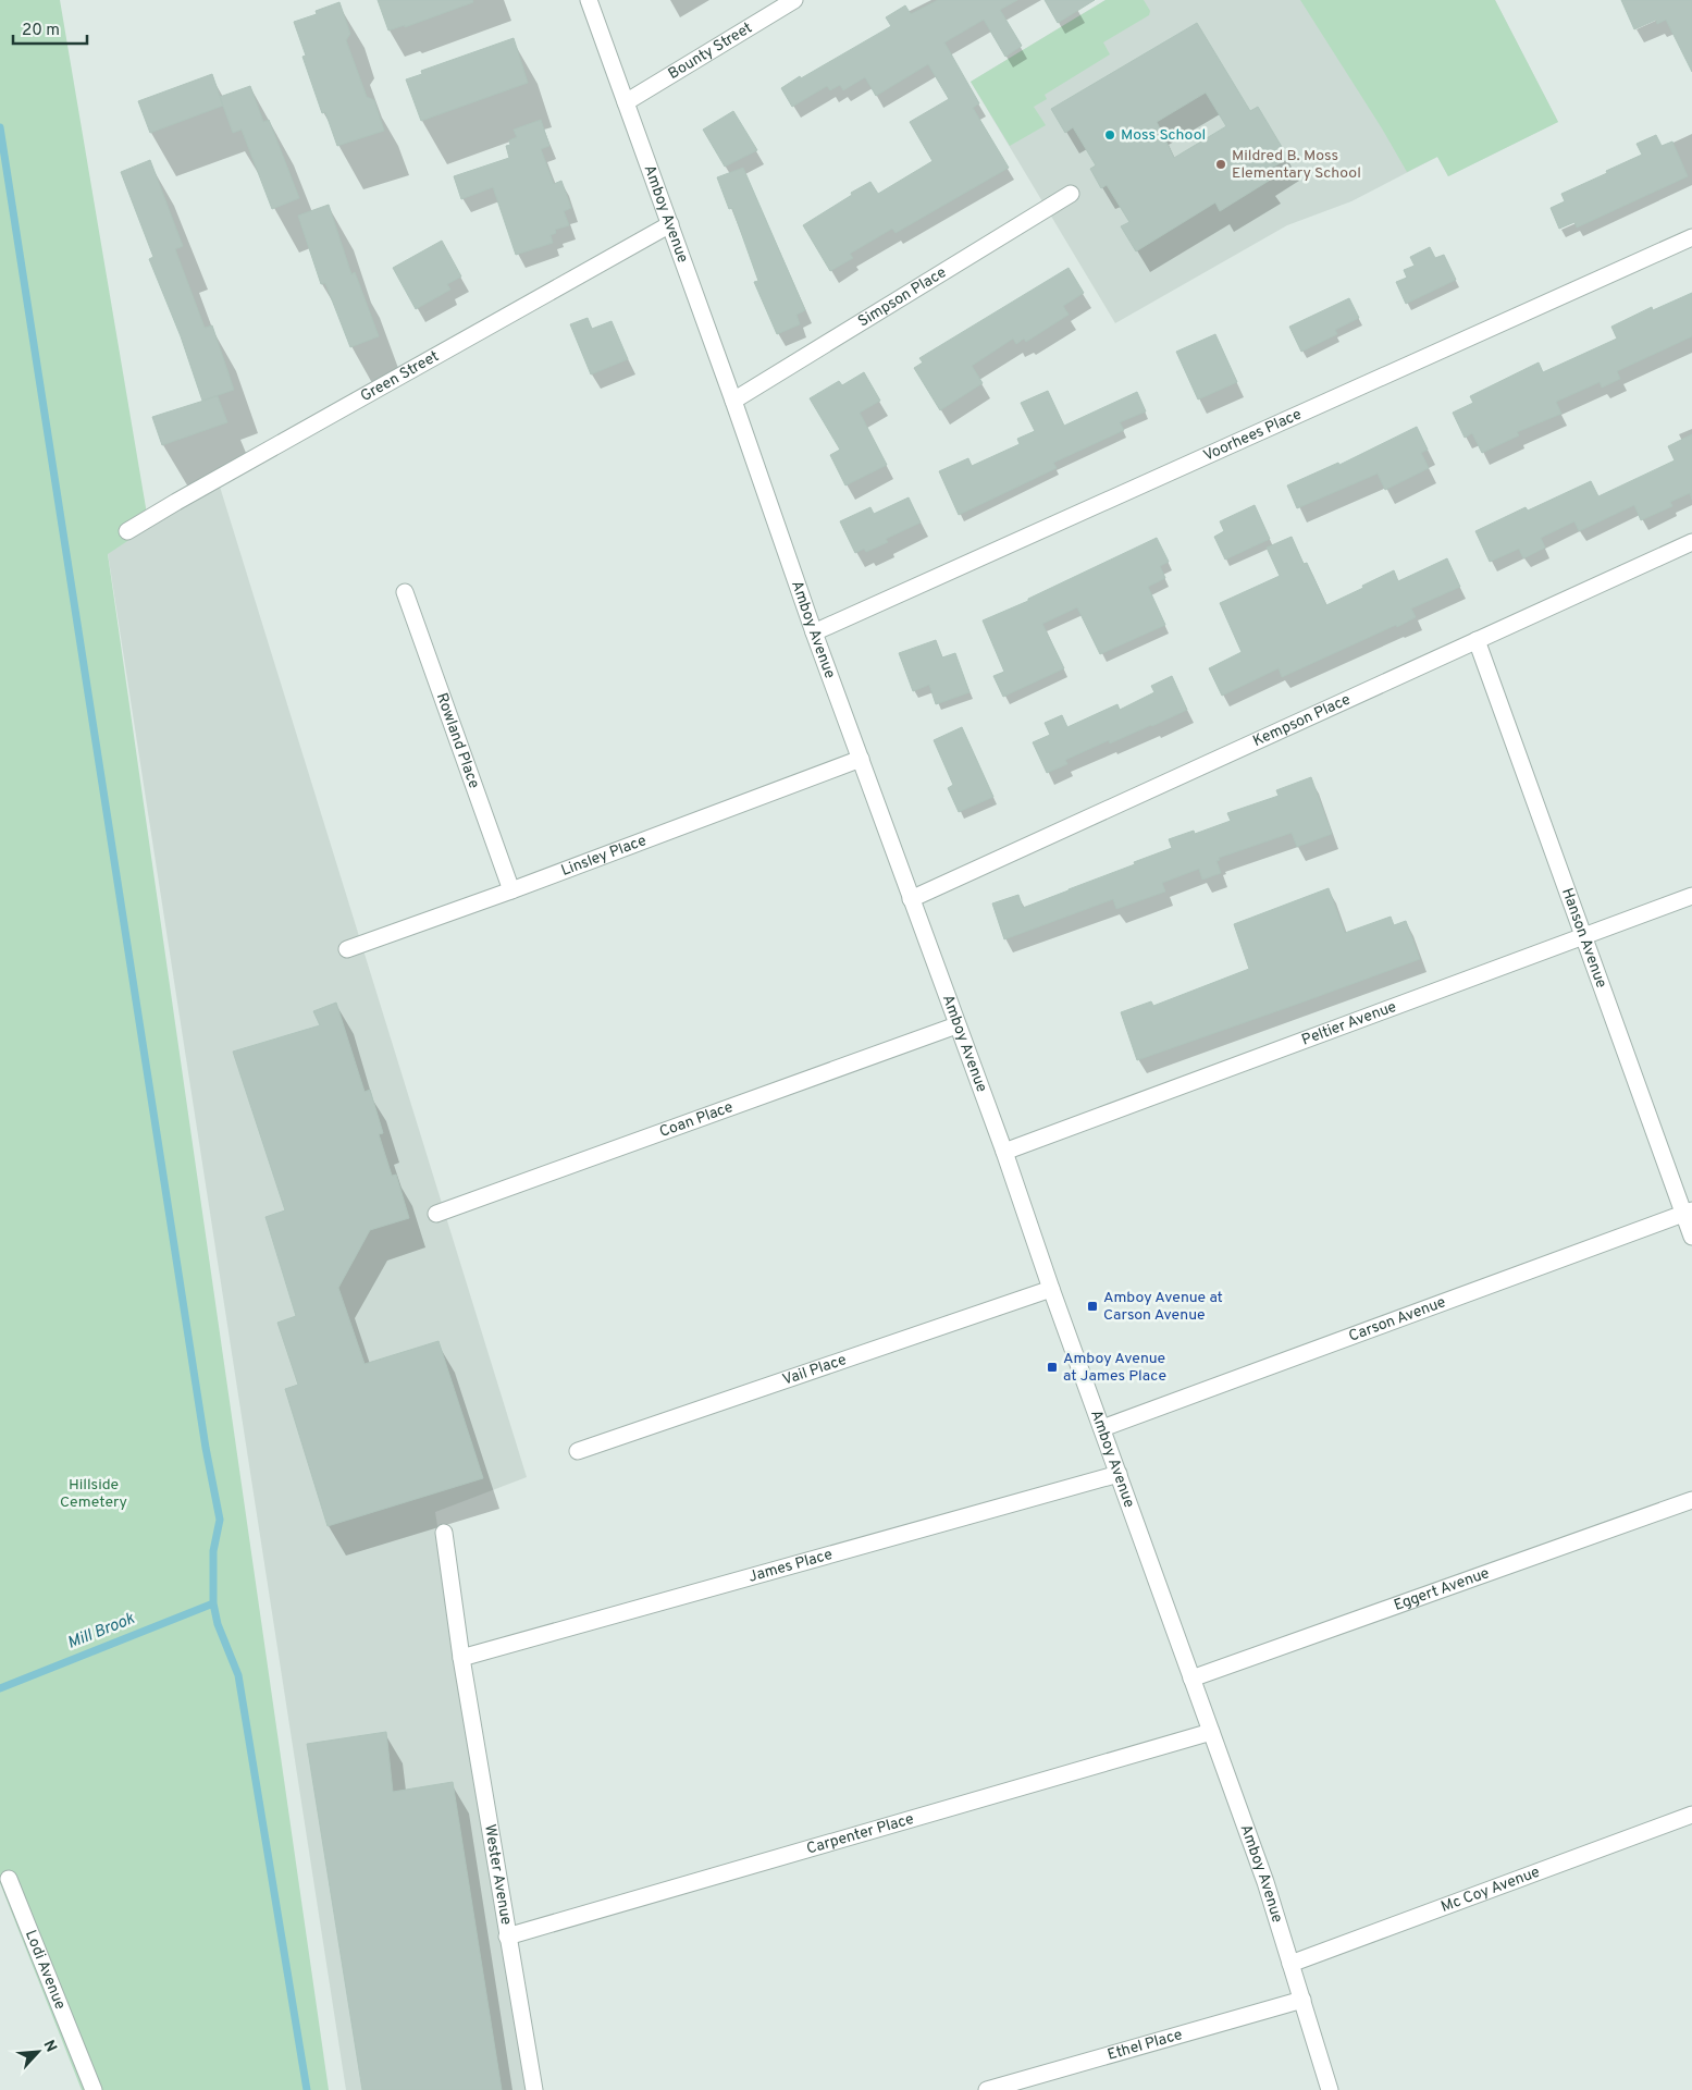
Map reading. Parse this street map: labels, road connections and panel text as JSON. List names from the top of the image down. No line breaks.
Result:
{"streets":{"street":["Bounty Street","Amboy Avenue","Simpson Place","Green Street","Voorhees Place","Kempson Place","Rowland Place","Linsley Place","Hanson Avenue","Peltier Avenue","Coan Place","Carson Avenue","Vail Place","James Place","Eggert Avenue","Carpenter Place","Wester Avenue","Mc Coy Avenue","Lodi Avenue","Ethel Place"]},"crossings":[["Bounty Street","Amboy Avenue"],["Amboy Avenue","Simpson Place"],["Amboy Avenue","Green Street"],["Amboy Avenue","Voorhees Place"],["Amboy Avenue","Kempson Place"],["Amboy Avenue","Linsley Place"],["Amboy Avenue","Peltier Avenue"],["Amboy Avenue","Coan Place"],["Amboy Avenue","Carson Avenue"],["Amboy Avenue","Vail Place"],["Amboy Avenue","James Place"],["Amboy Avenue","Eggert Avenue"],["Amboy Avenue","Carpenter Place"],["Amboy Avenue","Mc Coy Avenue"],["Amboy Avenue","Ethel Place"],["Kempson Place","Hanson Avenue"],["Rowland Place","Linsley Place"],["Hanson Avenue","Peltier Avenue"],["Hanson Avenue","Carson Avenue"],["James Place","Wester Avenue"],["Carpenter Place","Wester Avenue"]],"water":["Mill Brook"],"parks":["Hillside Cemetery"],"places":{"other":["Moss School","Mildred B. Moss Elementary School"],"transit":["Amboy Avenue at Carson Avenue","Amboy Avenue at James Place"]},"scale_bar":"20 m","north":"top right"}
